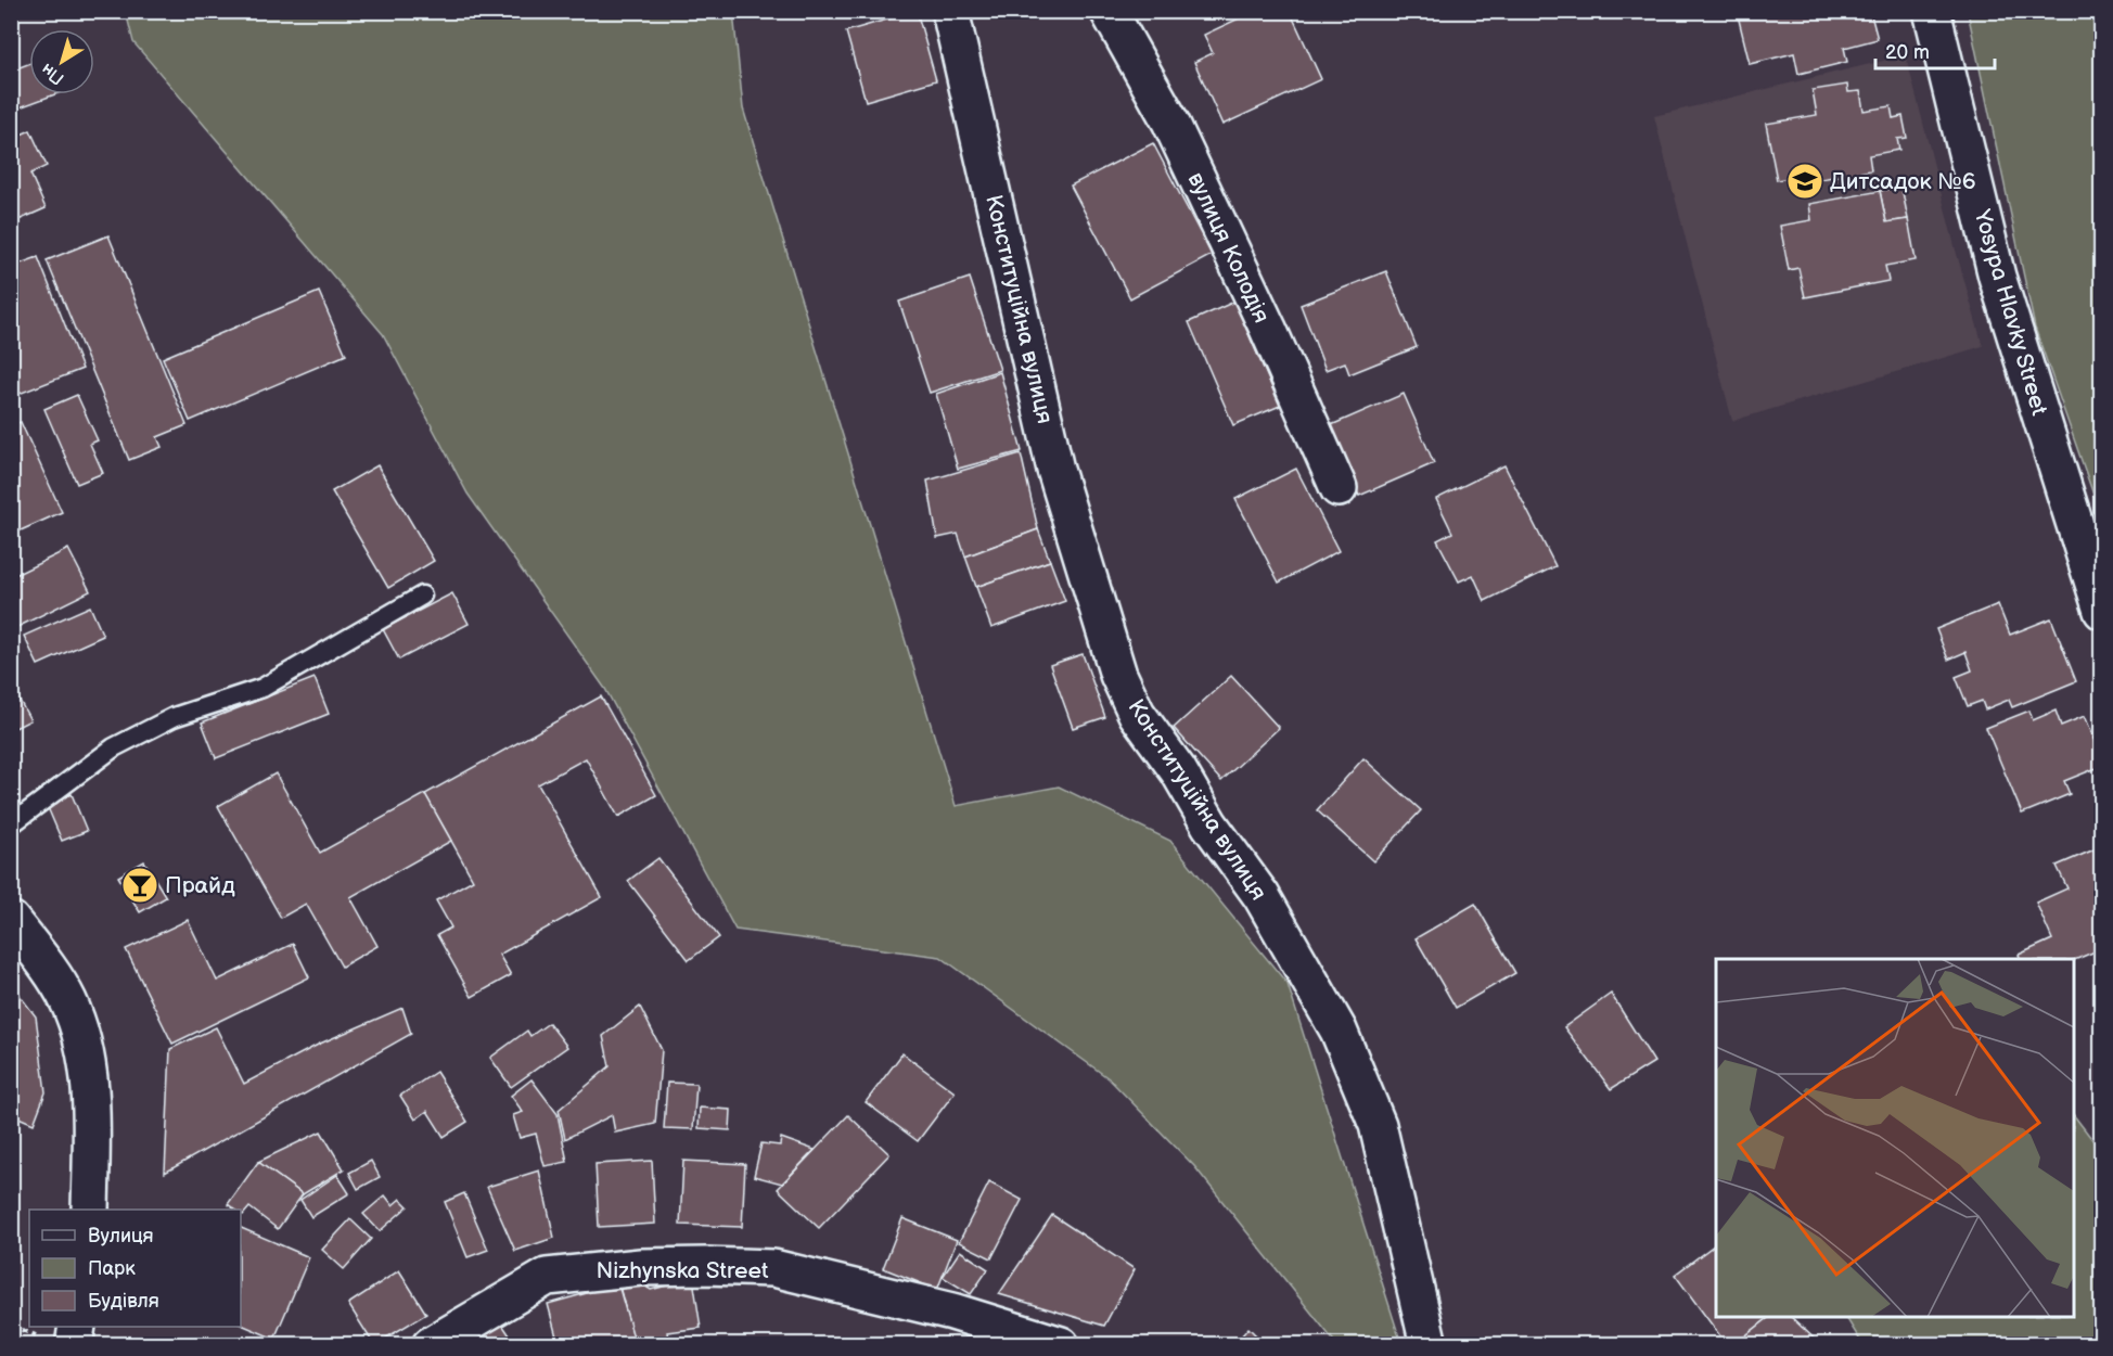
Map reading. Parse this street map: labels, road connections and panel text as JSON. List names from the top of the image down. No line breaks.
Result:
{"streets":{"street":["вулиця Колодія","Конституційна вулиця","Yosypa Hlavky Street","Nizhynska Street"]},"places":{"school or university":["Дитсадок №6"],"bar":["Прайд"]},"legend":["Вулиця","Парк","Будівля"],"scale_bar":"20 m","north":"bottom left"}
